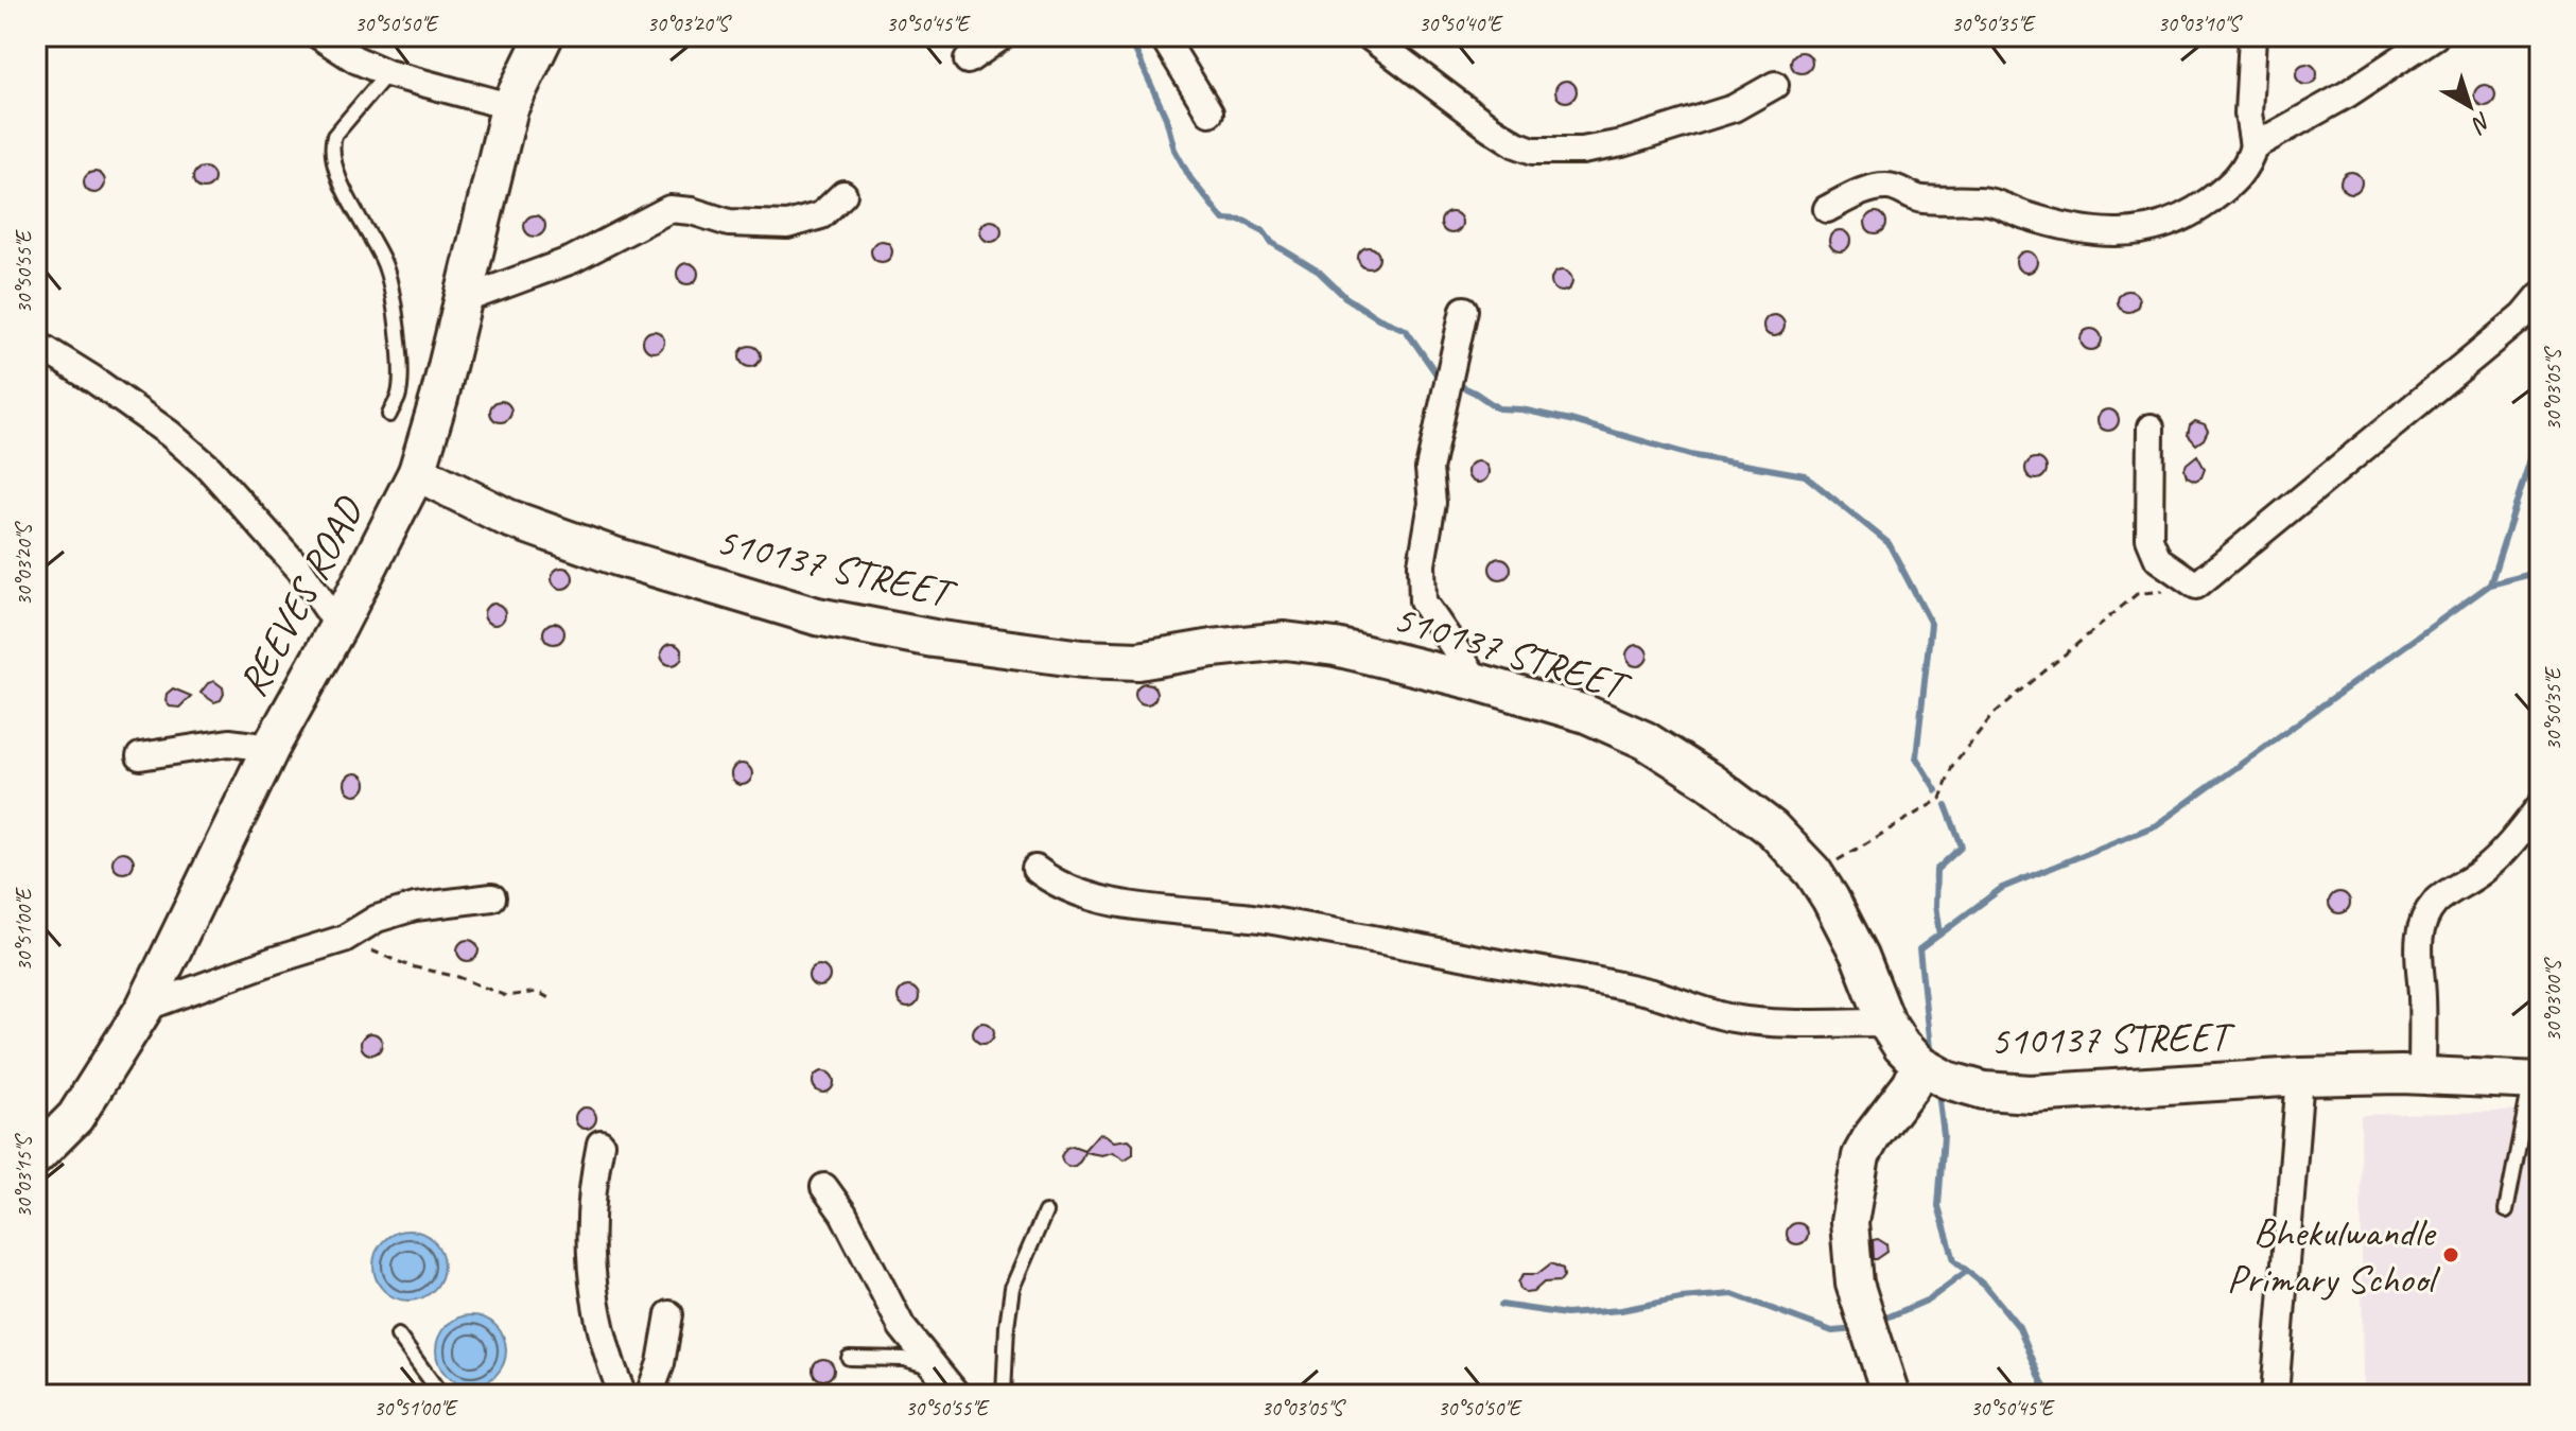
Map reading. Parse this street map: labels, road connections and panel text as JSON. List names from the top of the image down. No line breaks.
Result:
{"streets":{"street":["510137 STREET","REEVES ROAD"]},"crossings":[["510137 STREET","REEVES ROAD"]],"places":["Bhekulwandle Primary School"],"north":"bottom right","coordinates":["30°50'50\"E","30°03'20\"S","30°50'45\"E","30°50'40\"E","30°50'35\"E","30°03'10\"S","30°50'55\"E","30°03'05\"S","30°51'00\"E","30°03'00\"S","30°03'15\"S"]}
